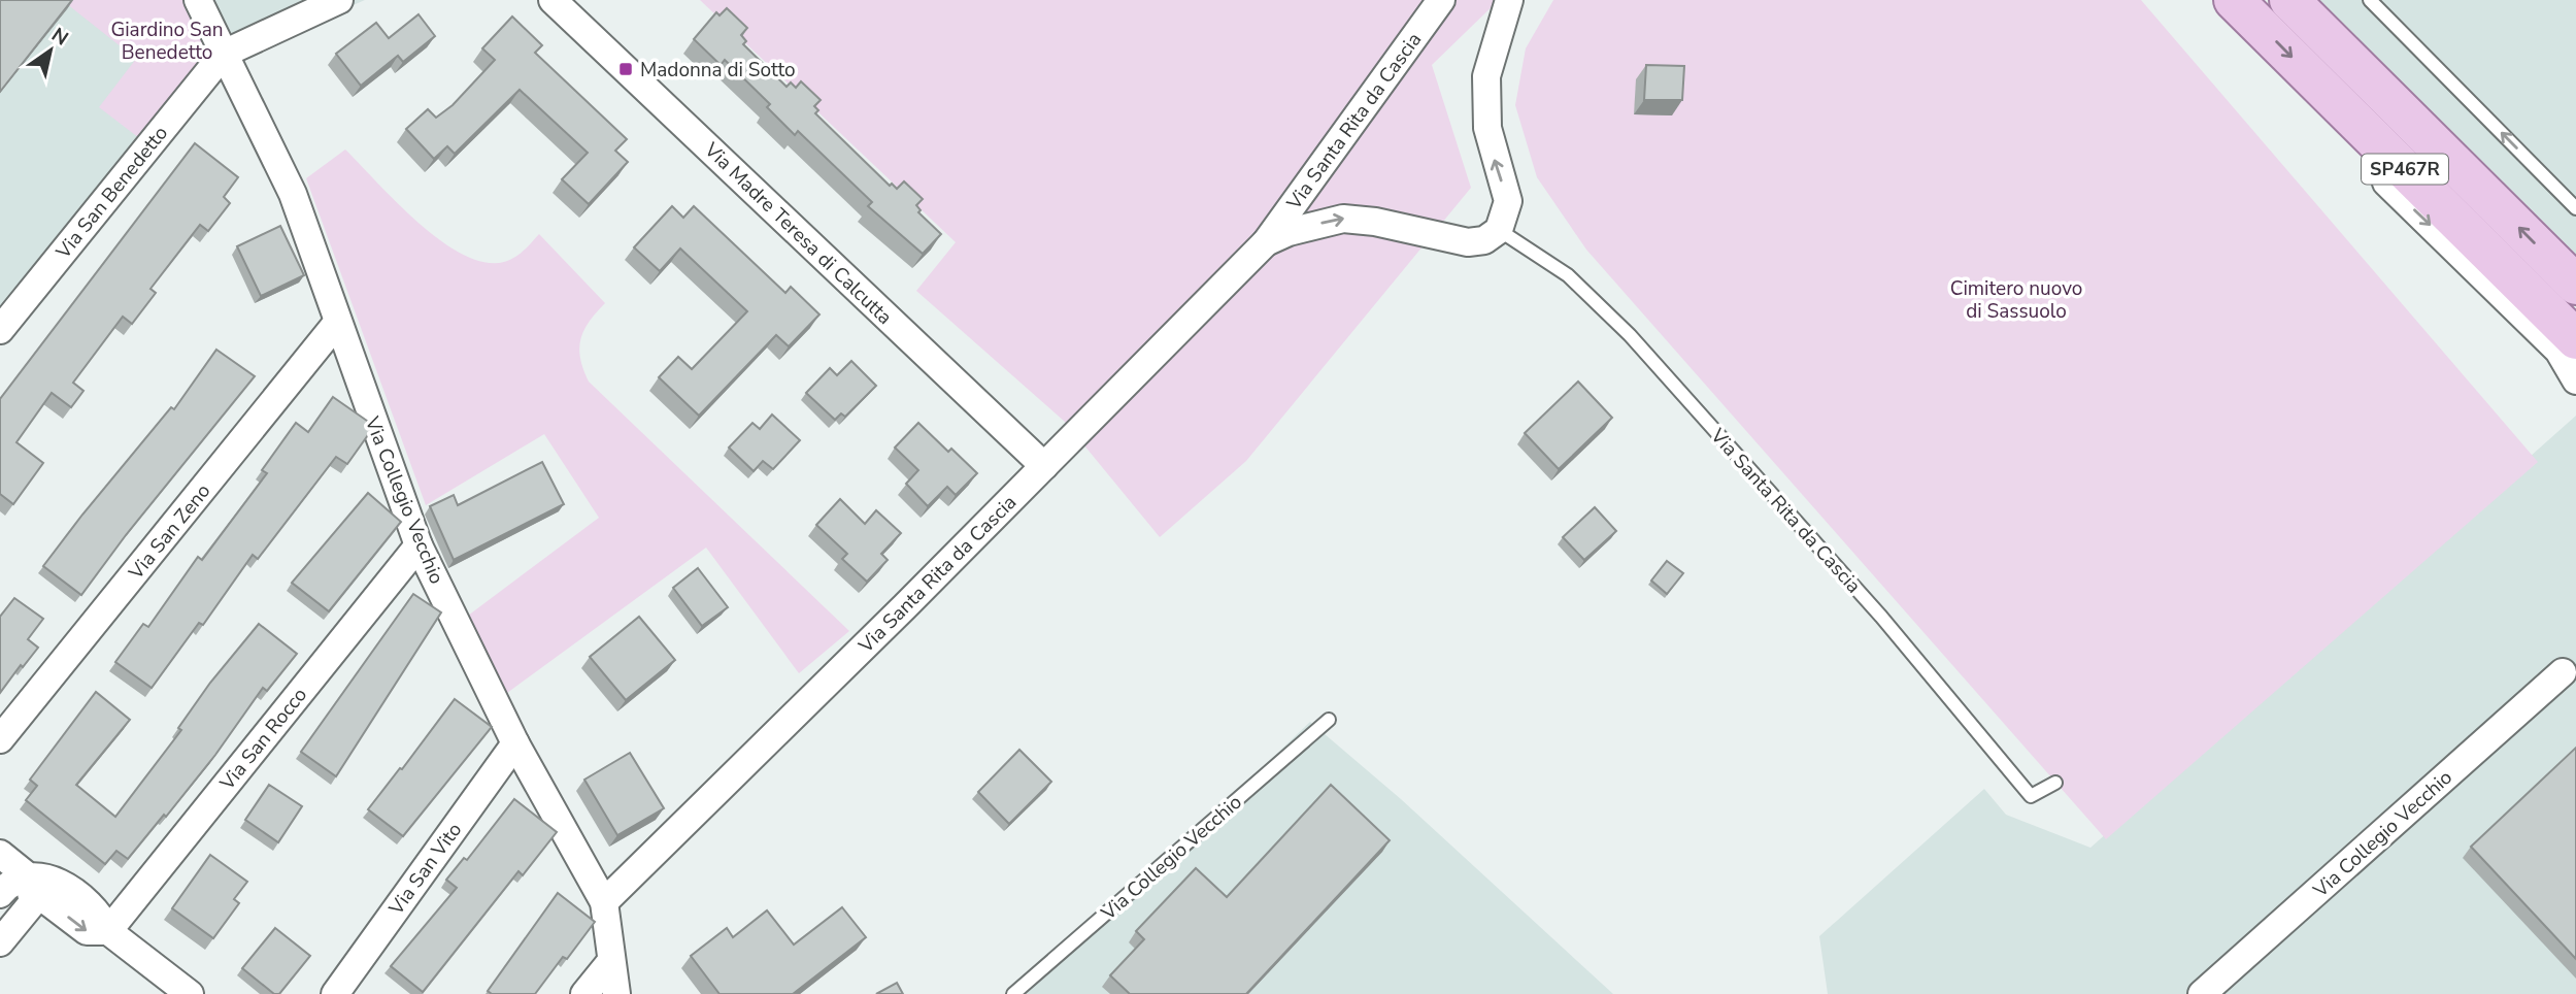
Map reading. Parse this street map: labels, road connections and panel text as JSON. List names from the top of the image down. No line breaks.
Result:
{"streets":{"main road":["SP467R"],"street":["Via Santa Rita da Cascia","Via San Benedetto","Via Madre Teresa di Calcutta","Via Collegio Vecchio","Via San Zeno","Via San Rocco","Via San Vito"]},"crossings":[["Via Santa Rita da Cascia","Via Madre Teresa di Calcutta"],["Via Santa Rita da Cascia","Via Collegio Vecchio"],["Via San Benedetto","Via Collegio Vecchio"],["Via Collegio Vecchio","Via San Zeno"],["Via Collegio Vecchio","Via San Rocco"],["Via Collegio Vecchio","Via San Vito"]],"parks":["Giardino San Benedetto","Cimitero nuovo di Sassuolo"],"places":{"transit":["Madonna di Sotto"]},"north":"top right"}
